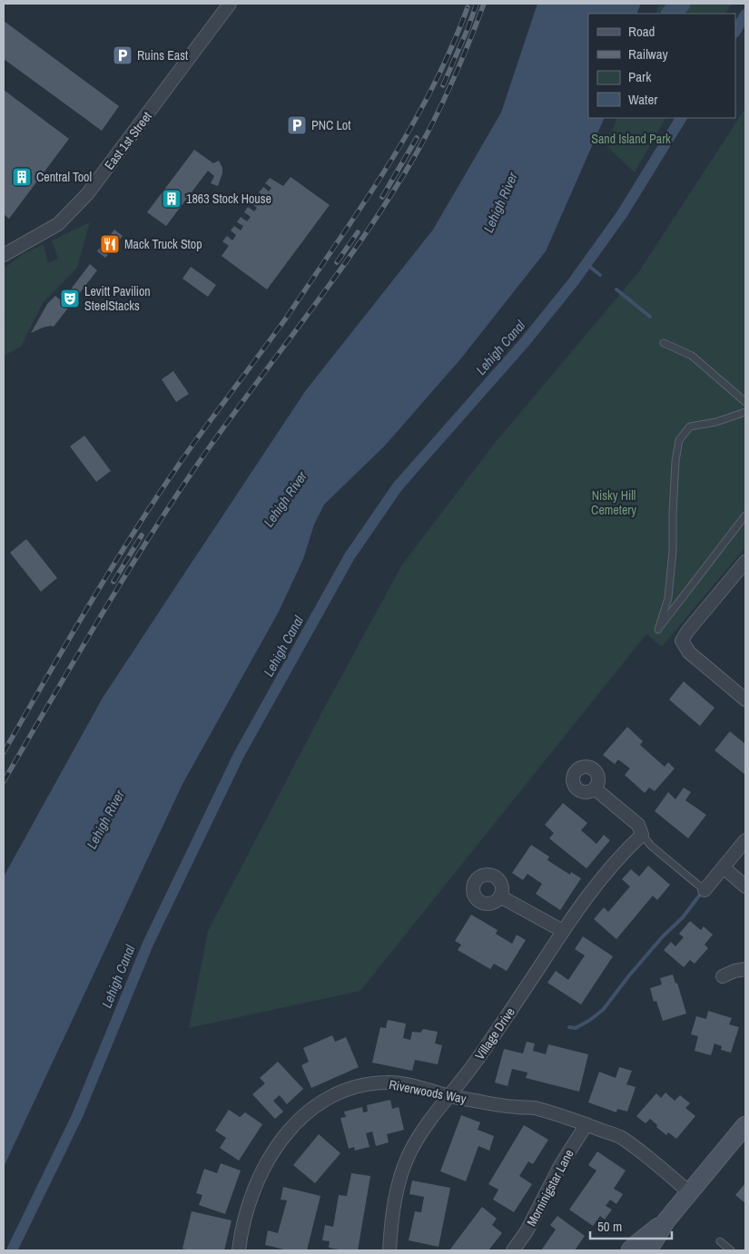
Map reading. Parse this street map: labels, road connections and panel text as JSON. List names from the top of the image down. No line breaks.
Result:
{"streets":{"street":["East 1st Street","Village Drive","Riverwoods Way","Morninigstar Lane"]},"crossings":[["Village Drive","Riverwoods Way"],["Riverwoods Way","Morninigstar Lane"]],"water":["Lehigh River","Lehigh Canal"],"parks":["Sand Island Park","Nisky Hill Cemetery"],"places":{"parking":["Ruins East","PNC Lot"],"building":["Central Tool","1863 Stock House"],"restaurant":["Mack Truck Stop"],"theatre":["Levitt Pavilion SteelStacks"]},"legend":["Road","Railway","Park","Water"],"scale_bar":"50 m"}
